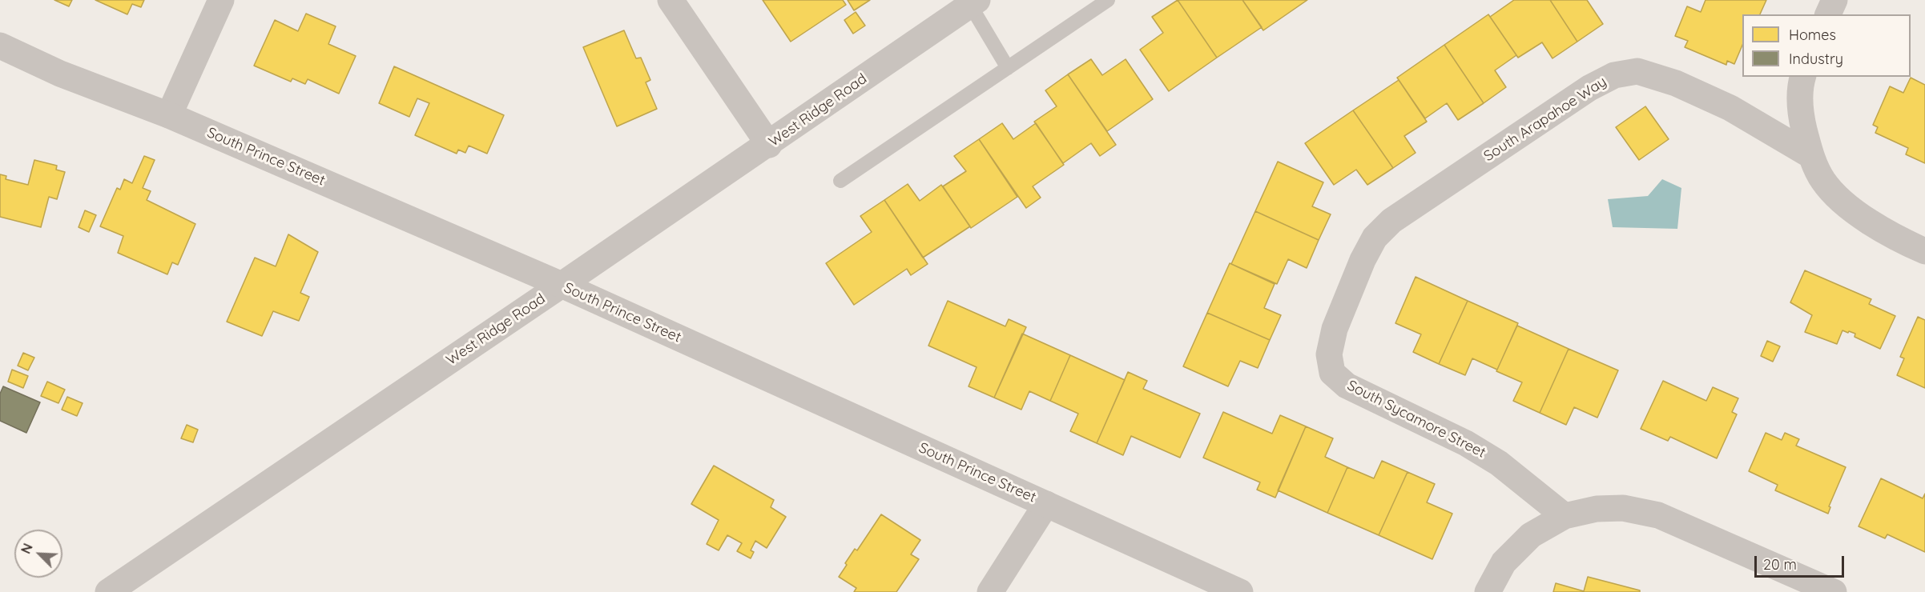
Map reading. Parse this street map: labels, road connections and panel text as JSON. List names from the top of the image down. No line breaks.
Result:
{"streets":{"street":["West Ridge Road","South Arapahoe Way","South Prince Street","South Sycamore Street"]},"crossings":[["West Ridge Road","South Prince Street"],["South Arapahoe Way","South Sycamore Street"]],"legend":["Homes","Industry"],"scale_bar":"20 m","north":"top left"}
